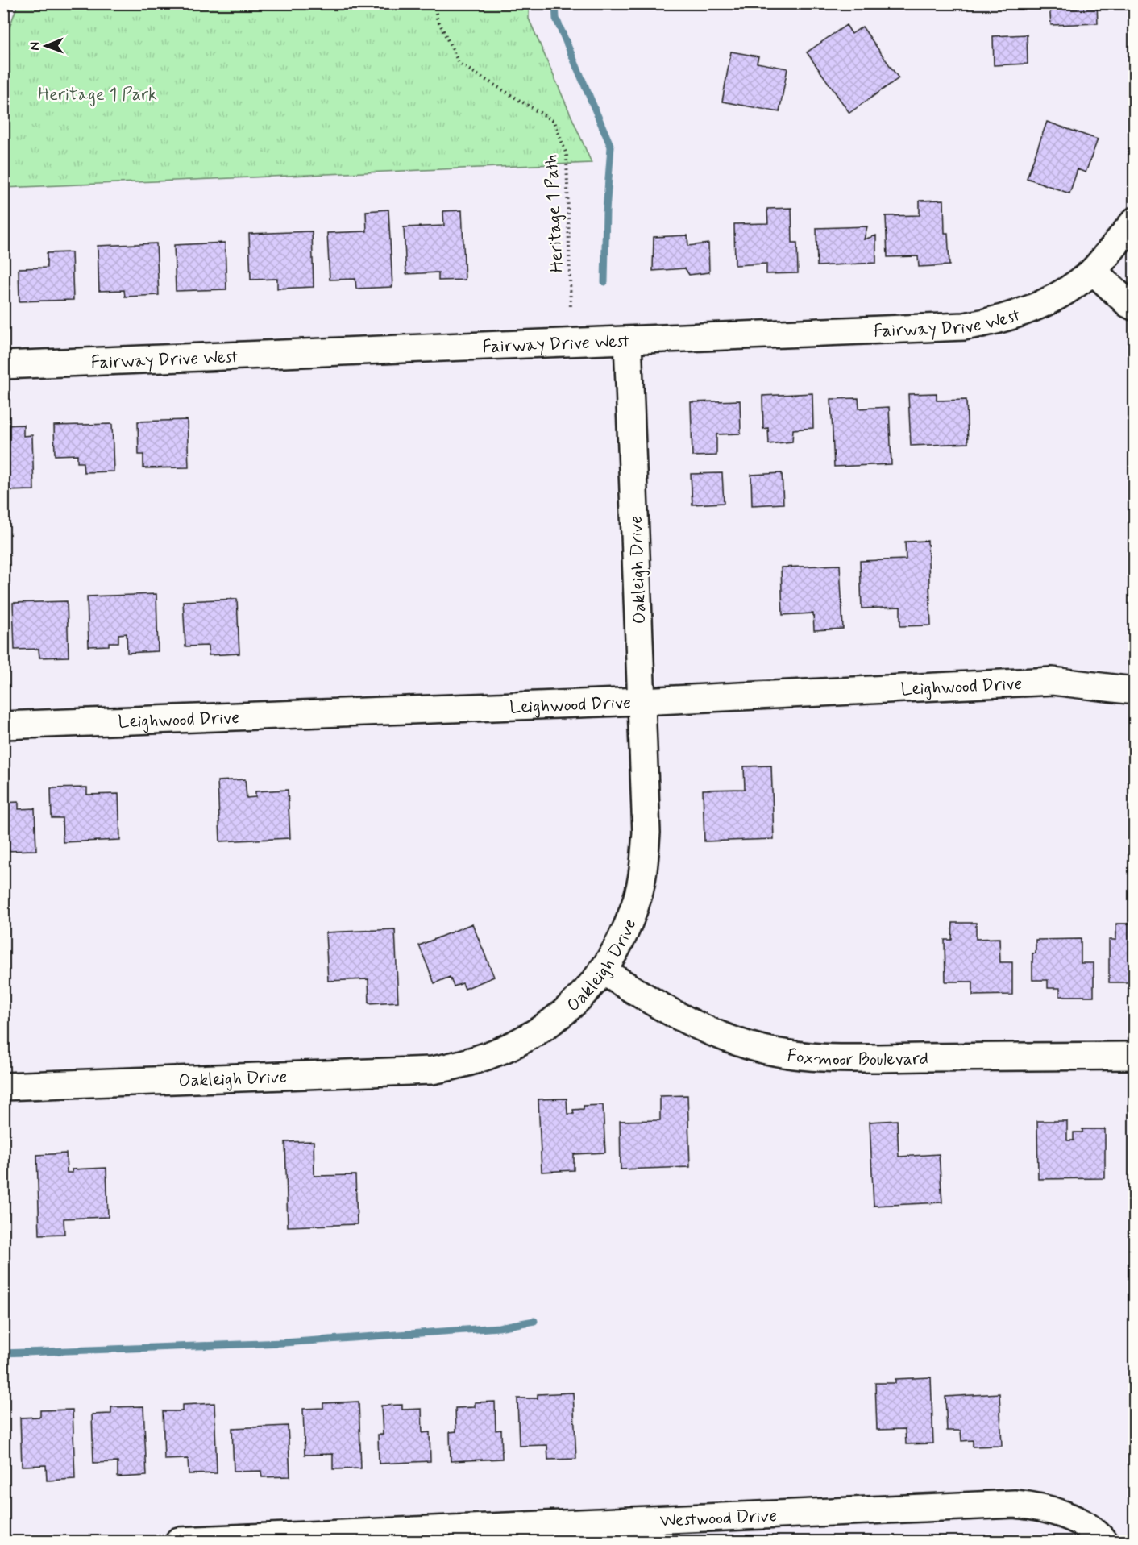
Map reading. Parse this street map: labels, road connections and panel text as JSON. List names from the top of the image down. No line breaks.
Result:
{"streets":{"street":["Fairway Drive West","Oakleigh Drive","Leighwood Drive","Foxmoor Boulevard","Westwood Drive"],"path":["Heritage 1 Path"]},"crossings":[["Fairway Drive West","Oakleigh Drive"],["Oakleigh Drive","Leighwood Drive"],["Oakleigh Drive","Foxmoor Boulevard"]],"parks":["Heritage 1 Park"],"north":"left"}
